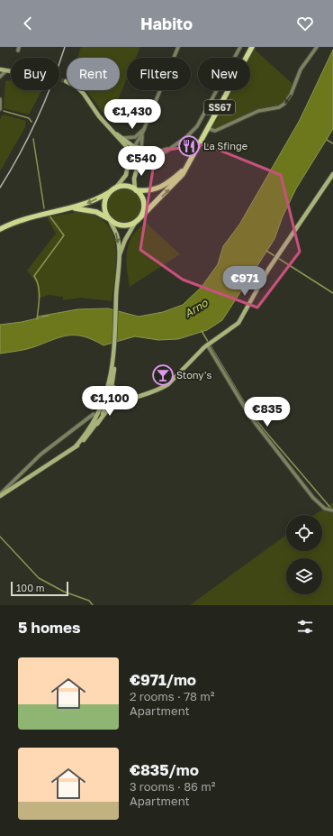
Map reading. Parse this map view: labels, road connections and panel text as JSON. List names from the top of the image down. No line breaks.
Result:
{"streets":{"main road":["SS67"]},"water":["Arno"],"places":{"restaurant":["La Sfinge"],"bar":["Stony's"]},"scale_bar":"100 m","page":{"header":"Habito","chip":["Buy","Rent","Filters","New"],"price":["€1,430","€540","€971","€1,100","€835"],"scale":"100 m","heading":"5 homes","list":[{"name":"€971/mo","note":"2 rooms · 78 m² · Apartment"},{"name":"€835/mo","note":"3 rooms · 86 m² · Apartment"}]}}
